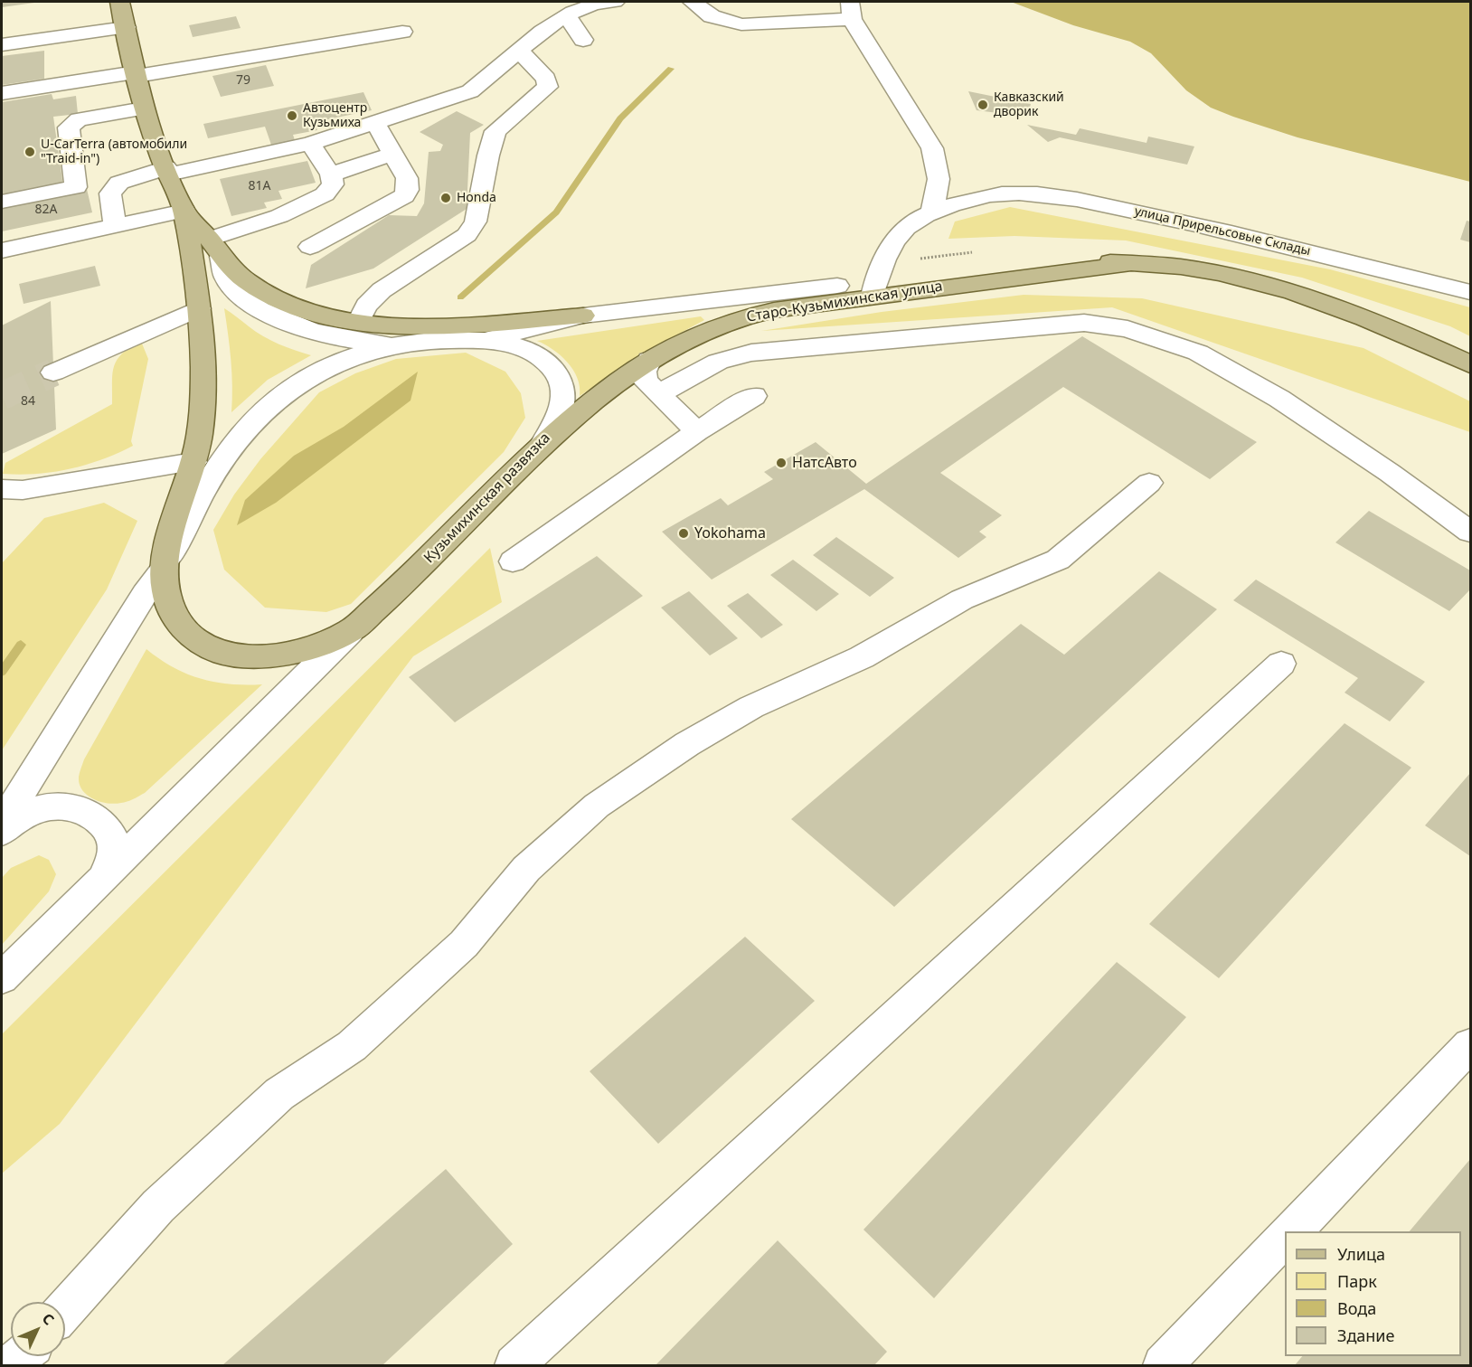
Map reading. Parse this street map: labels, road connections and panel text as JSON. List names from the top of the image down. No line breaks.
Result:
{"streets":{"main road":["Старо-Кузьмихинская улица","Кузьмихинская развязка"],"street":["улица Прирельсовые Склады"]},"crossings":[["улица Прирельсовые Склады","Старо-Кузьмихинская улица"],["Старо-Кузьмихинская улица","Кузьмихинская развязка"]],"places":["Кавказский дворик","Автоцентр Кузьмиха","U-CarTerra (автомобили \"Traid-in\")","Honda","НатсАвто","Yokohama"],"house_numbers":["79","81А","82А","84"],"legend":["Улица","Парк","Вода","Здание"],"north":"top right"}
